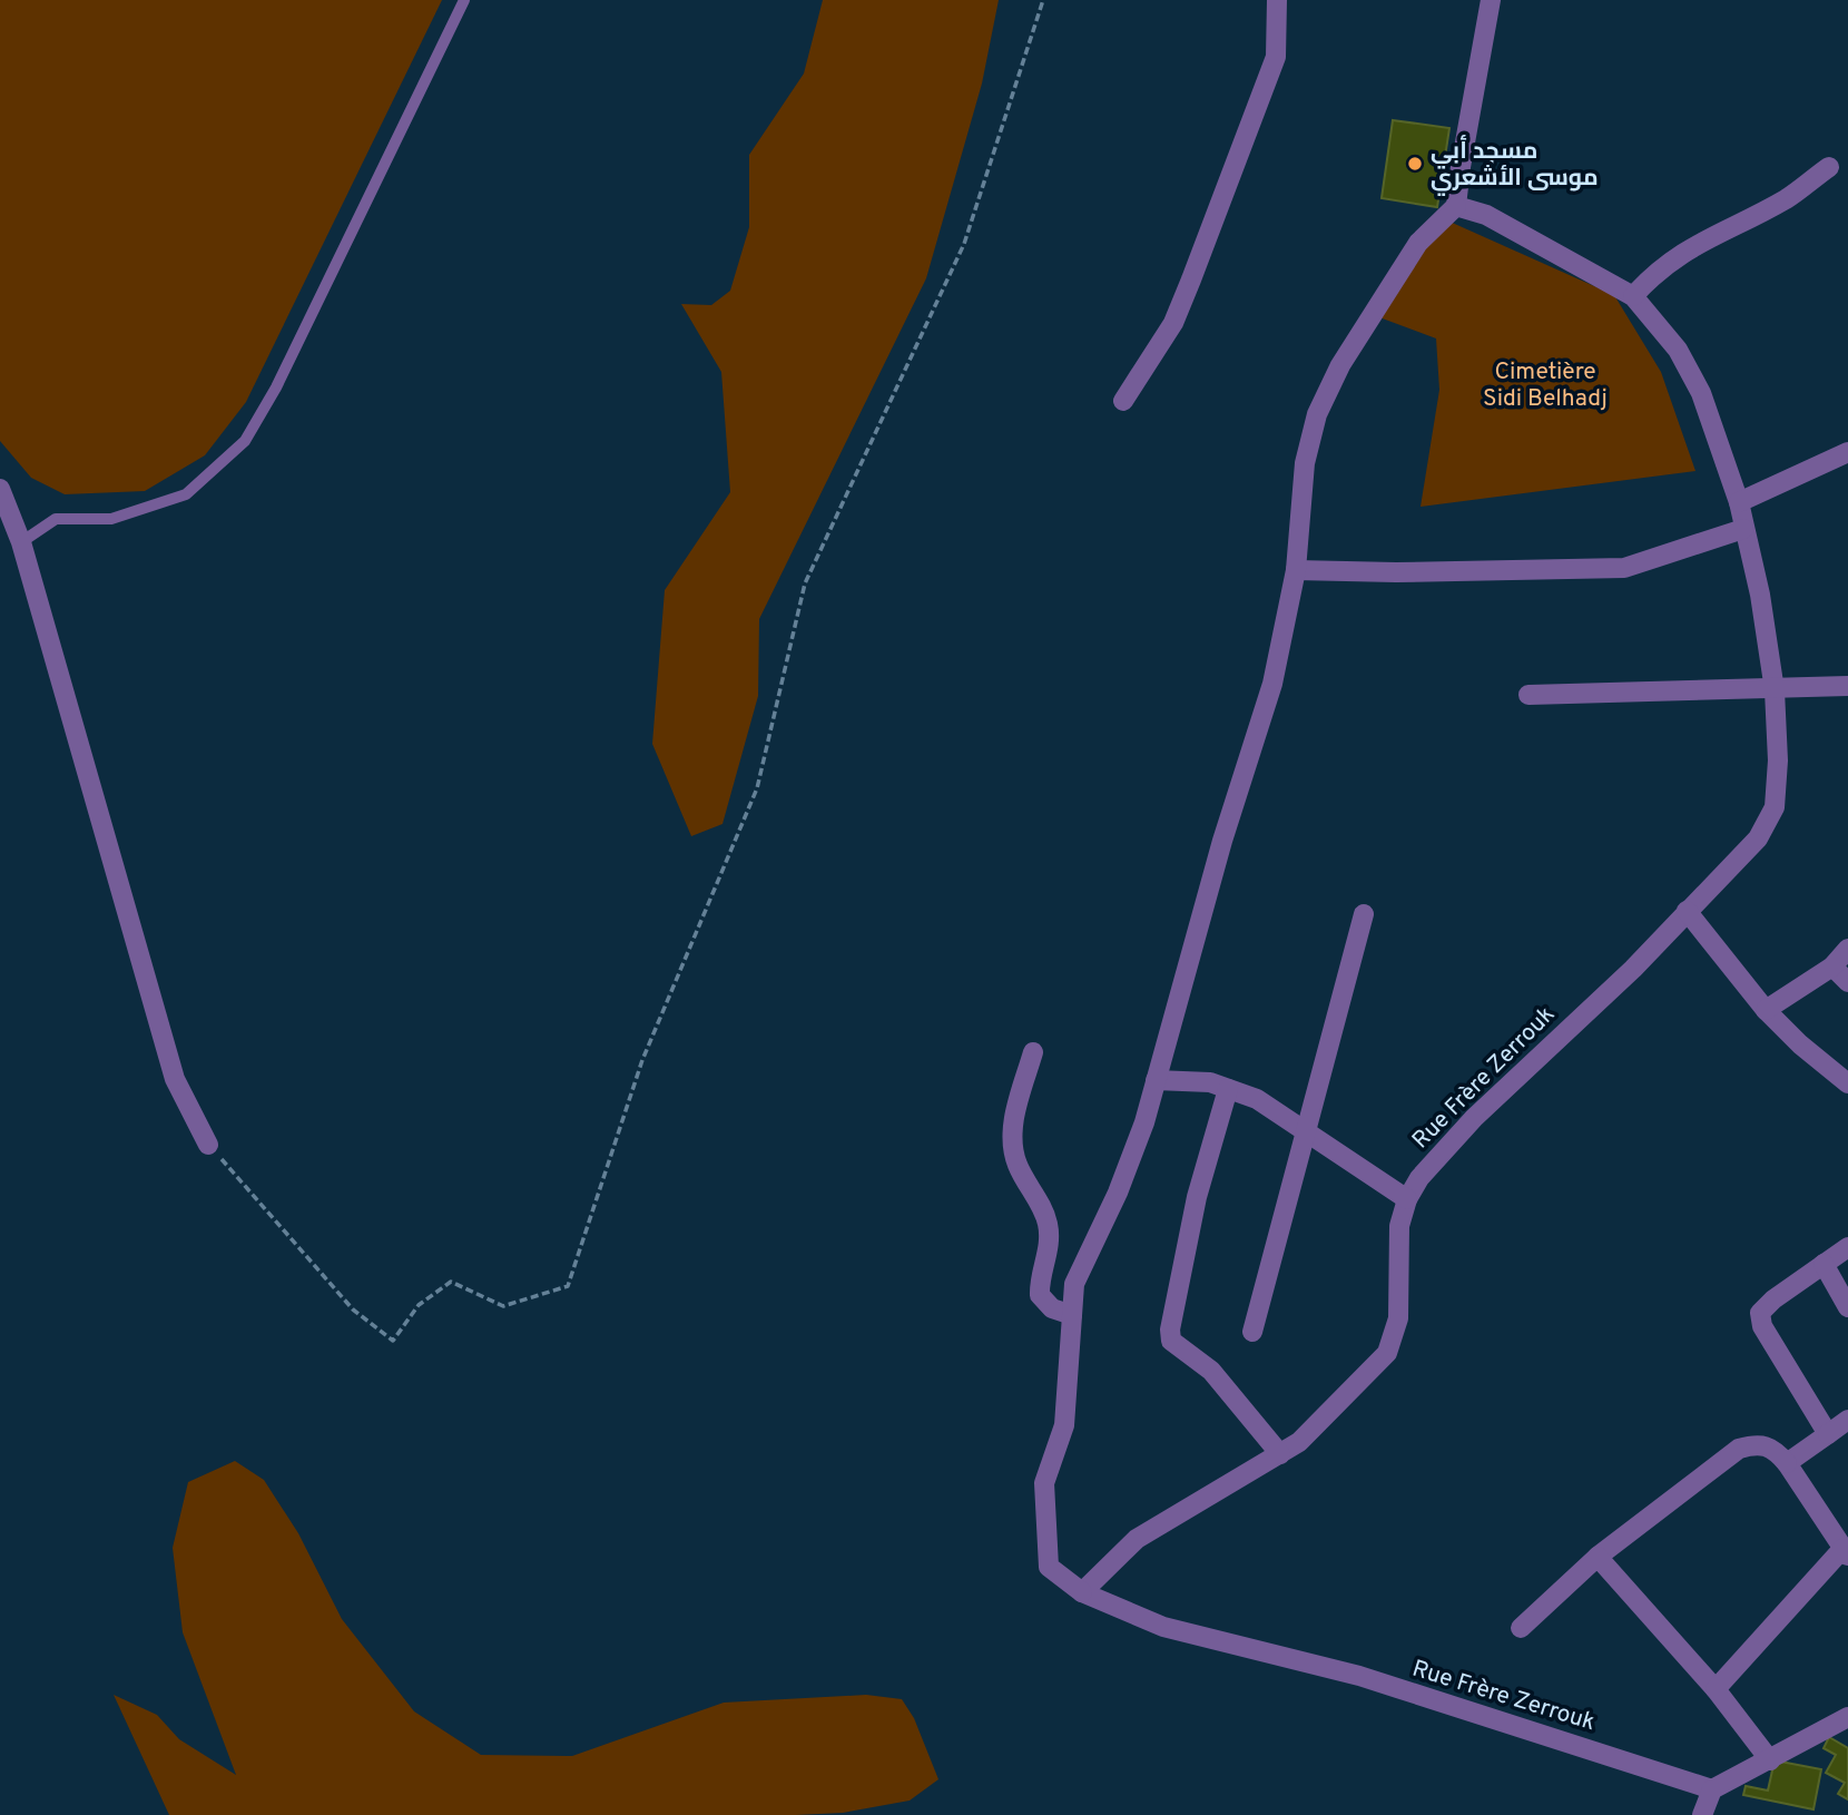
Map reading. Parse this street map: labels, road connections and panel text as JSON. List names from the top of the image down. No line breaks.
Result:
{"streets":{"street":["Rue Frère Zerrouk"]},"parks":["Cimetière Sidi Belhadj"],"places":["مسجد أبي موسى الأشعري"]}
